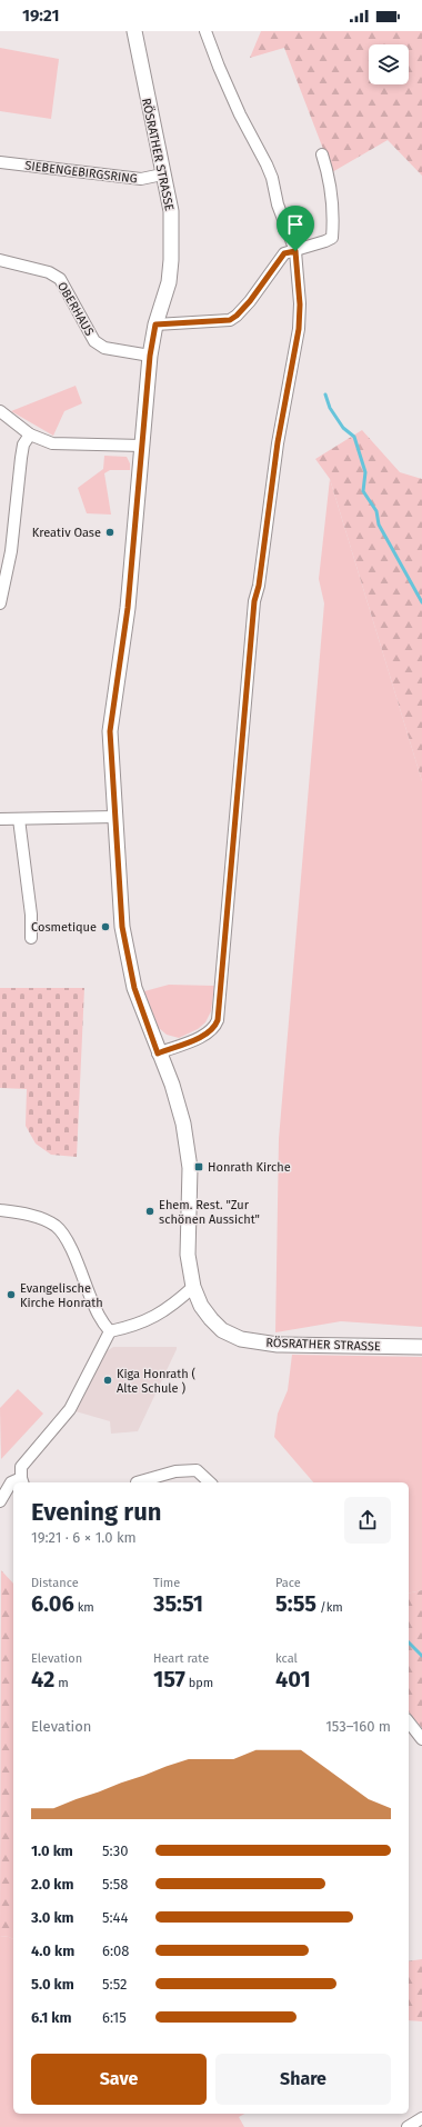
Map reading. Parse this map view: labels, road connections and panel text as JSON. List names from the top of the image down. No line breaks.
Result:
{"streets":{"street":["RÖSRATHER STRASSE","SIEBENGEBIRGSRING","OBERHAUS"]},"crossings":[["RÖSRATHER STRASSE","SIEBENGEBIRGSRING"],["RÖSRATHER STRASSE","OBERHAUS"]],"places":{"other":["Kreativ Oase","Cosmetique","Ehem. Rest. \"Zur schönen Aussicht\"","Evangelische Kirche Honrath","Kiga Honrath ( Alte Schule )"],"transit":["Honrath Kirche"]},"page":{"status":"19:21","heading":["Evening run","19:21 · 6 × 1.0 km"],"stats":[["Distance","6.06 km"],["Time","35:51"],["Pace","5:55 /km"],["Elevation","42 m"],["Heart rate","157 bpm"],["kcal","401"]],"chart":["Elevation","153–160 m"],"list":[{"name":"1.0 km","note":"5:30"},{"name":"2.0 km","note":"5:58"},{"name":"3.0 km","note":"5:44"},{"name":"4.0 km","note":"6:08"},{"name":"5.0 km","note":"5:52"},{"name":"6.1 km","note":"6:15"}],"buttons":["Save","Share"]}}
